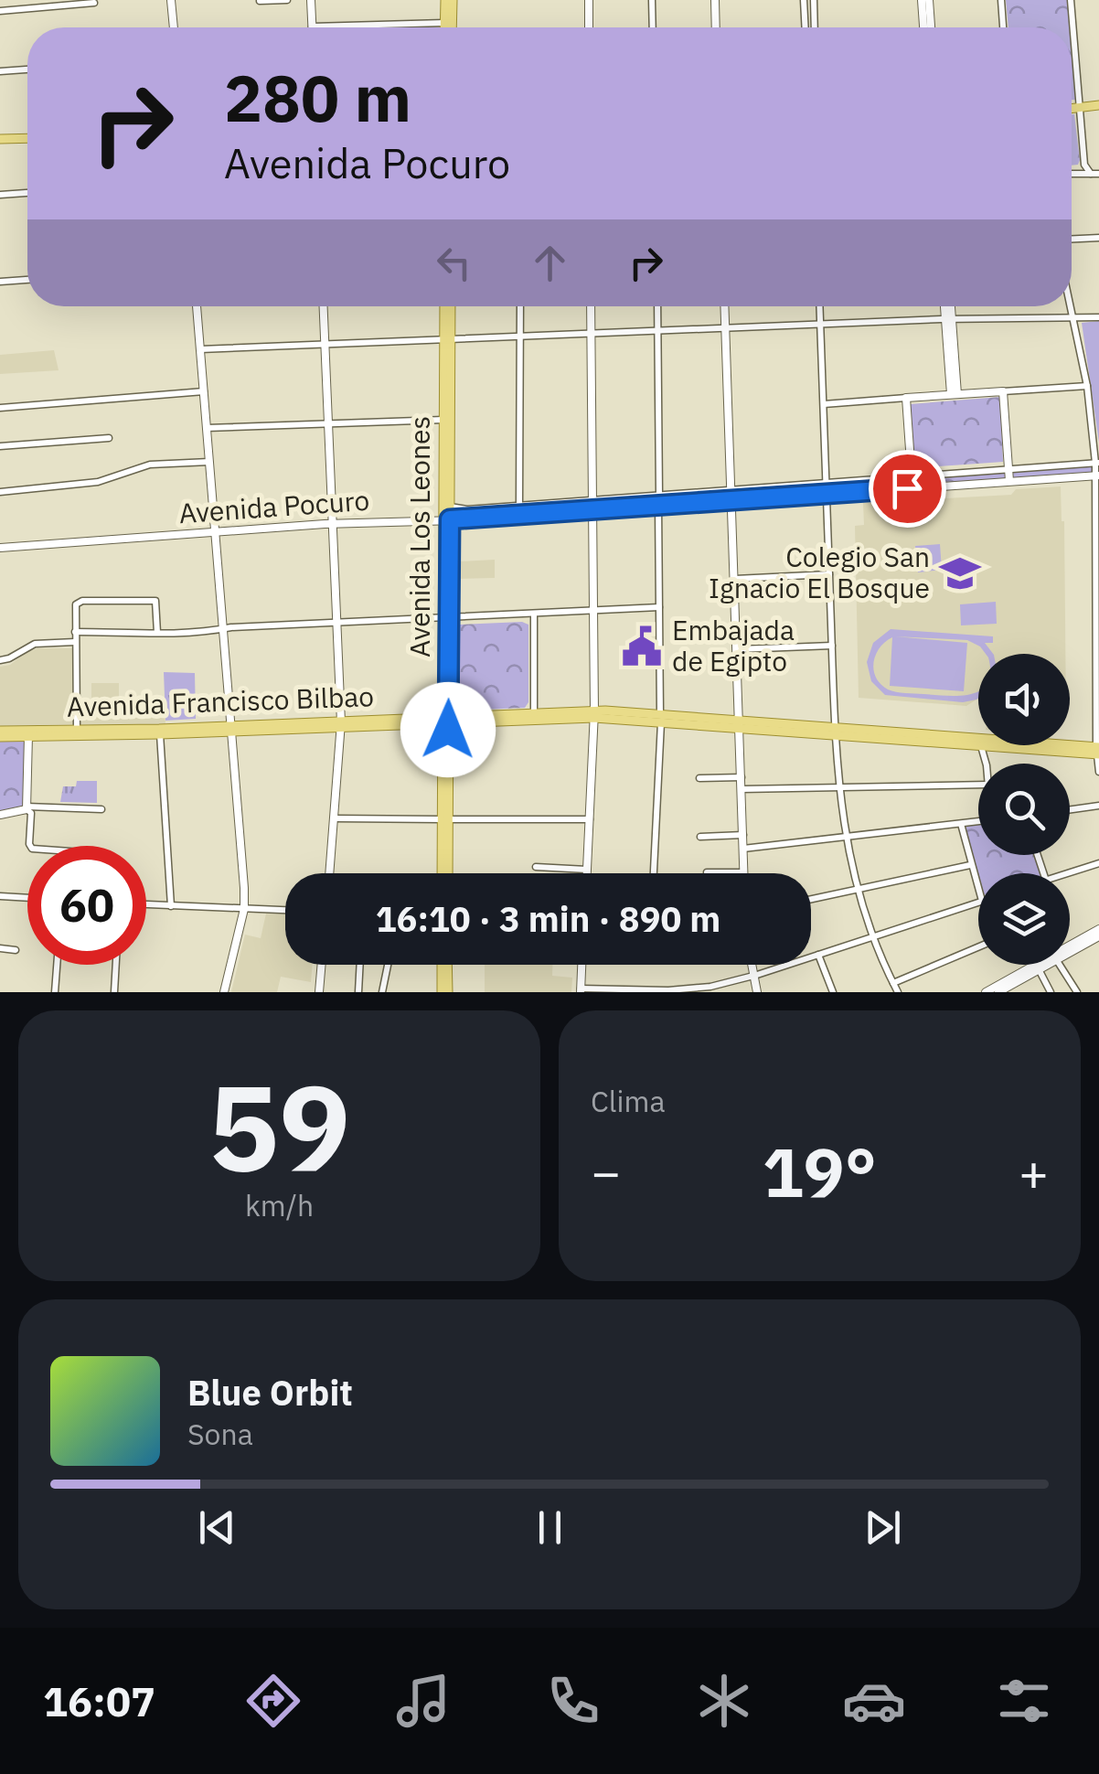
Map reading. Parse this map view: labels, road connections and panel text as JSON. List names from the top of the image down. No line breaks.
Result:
{"streets":{"main road":["Avenida Los Leones","Avenida Francisco Bilbao"],"street":["Avenida Pocuro"]},"crossings":[["Avenida Pocuro","Avenida Los Leones"],["Avenida Los Leones","Avenida Francisco Bilbao"]],"places":{"school or university":["Colegio San Ignacio El Bosque"],"public building":["Embajada de Egipto"]},"page":{"turn":["280 m","Avenida Pocuro"],"limit":"60","trip":"16:10 · 3 min · 890 m","tile":[["59","km/h"],"Clima"],"heat":["−","19°","+"],"song":["Blue Orbit","Sona"],"tabs":"16:07"}}
